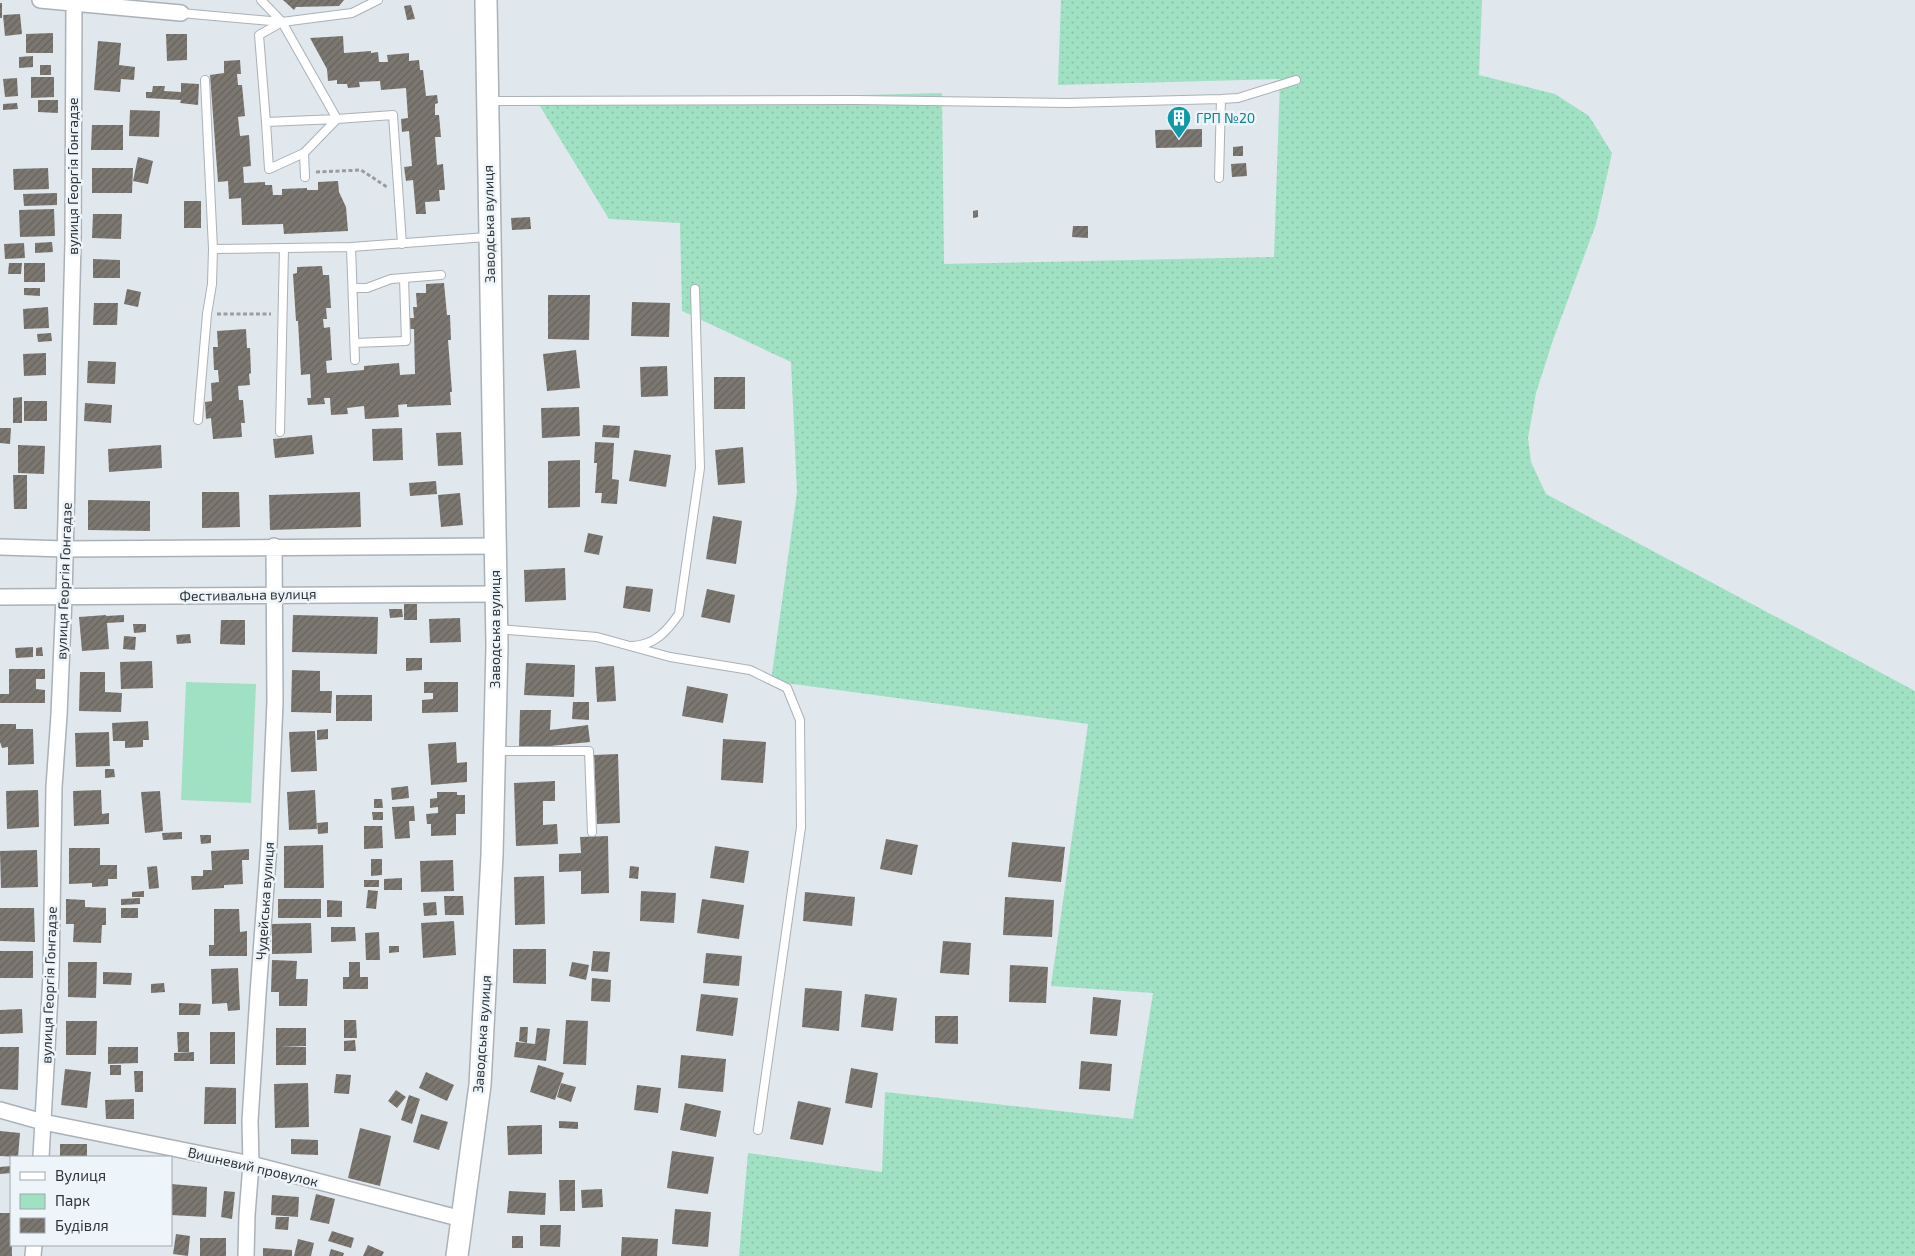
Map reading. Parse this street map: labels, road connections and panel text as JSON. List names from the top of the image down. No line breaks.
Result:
{"streets":{"main road":["Заводська вулиця"],"street":["вулиця Георгія Гонгадзе","Фестивальна вулиця","Чудейська вулиця","Вишневий провулок"]},"crossings":[["вулиця Георгія Гонгадзе","Фестивальна вулиця"],["вулиця Георгія Гонгадзе","Вишневий провулок"],["Заводська вулиця","Фестивальна вулиця"],["Заводська вулиця","Вишневий провулок"],["Фестивальна вулиця","Чудейська вулиця"],["Чудейська вулиця","Вишневий провулок"]],"places":{"building":["ГРП №20"]},"legend":["Вулиця","Парк","Будівля"]}
